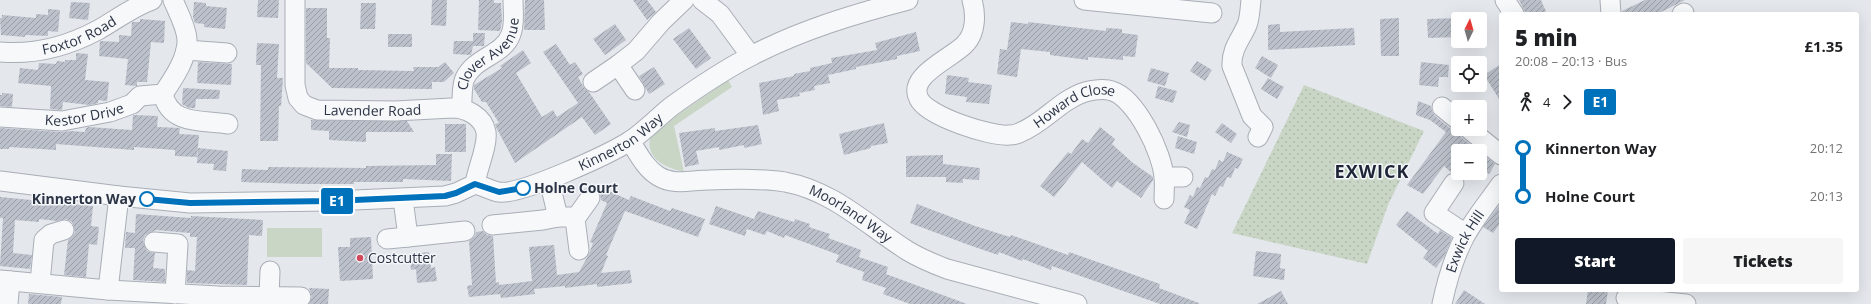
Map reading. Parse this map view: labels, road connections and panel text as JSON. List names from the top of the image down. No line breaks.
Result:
{"streets":{"street":["Foxtor Road","Clover Avenue","Lavender Road","Kestor Drive","Howard Close","Kinnerton Way","Moorland Way","Exwick Hill"]},"crossings":[["Clover Avenue","Lavender Road"],["Kinnerton Way","Moorland Way"]],"districts":["EXWICK"],"places":["Holne Court","Kinnerton Way","Costcutter"],"lines":["bus line E1"],"north":"top","page":{"on_map":"E1","map_buttons":["+","−"],"heading":["5 min","20:08 – 20:13 · Bus","£1.35"],"legs":["4","E1"],"list":[{"name":"Kinnerton Way","value":"20:12"},{"name":"Holne Court","value":"20:13"}],"buttons":["Start","Tickets"]}}
